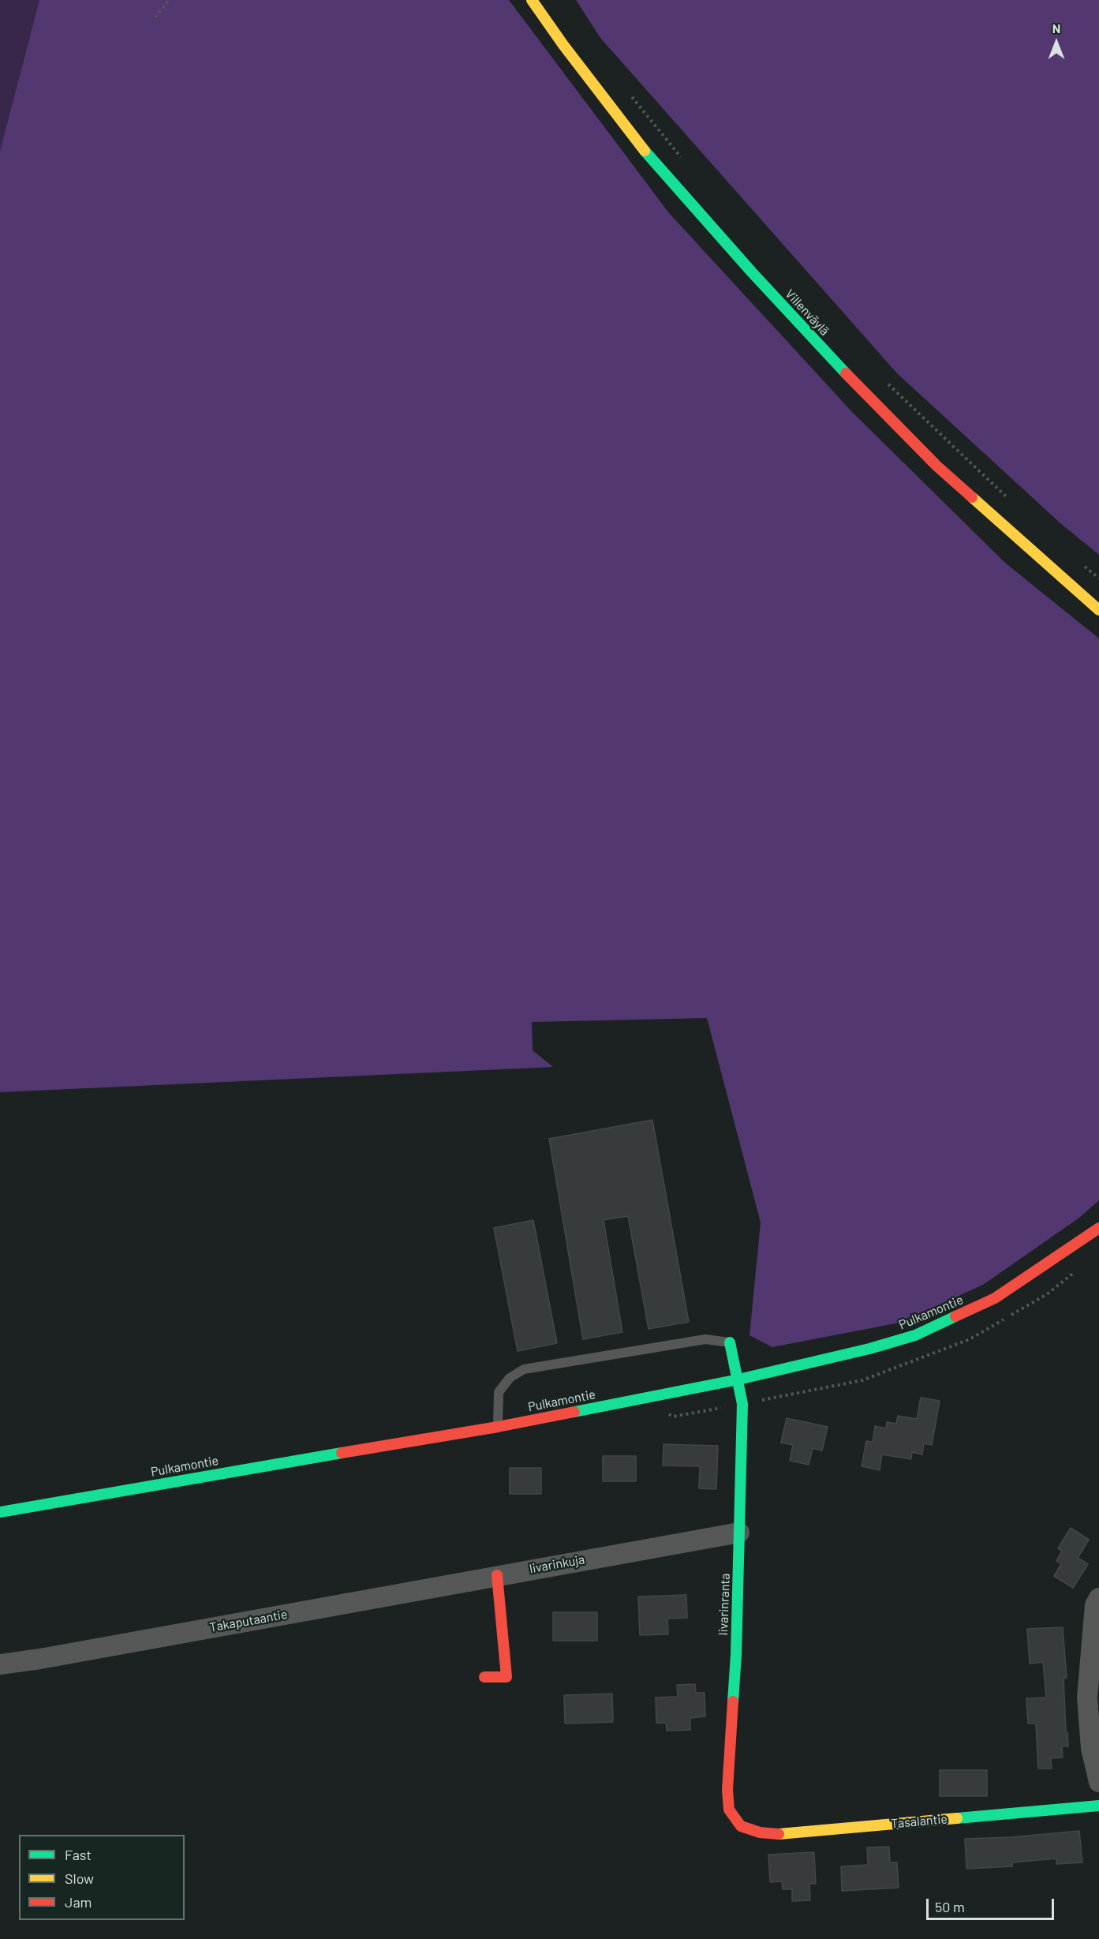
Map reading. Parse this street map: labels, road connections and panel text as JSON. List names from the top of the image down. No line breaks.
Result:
{"streets":{"street":["Villenväylä","Pulkamontie","Iivarinkuja","Iivarinranta","Takaputaantie","Tasalantie"]},"crossings":[["Pulkamontie","Iivarinranta"],["Iivarinkuja","Iivarinranta"],["Iivarinkuja","Takaputaantie"],["Iivarinranta","Tasalantie"]],"legend":["Fast","Slow","Jam"],"scale_bar":"50 m","north":"top"}
